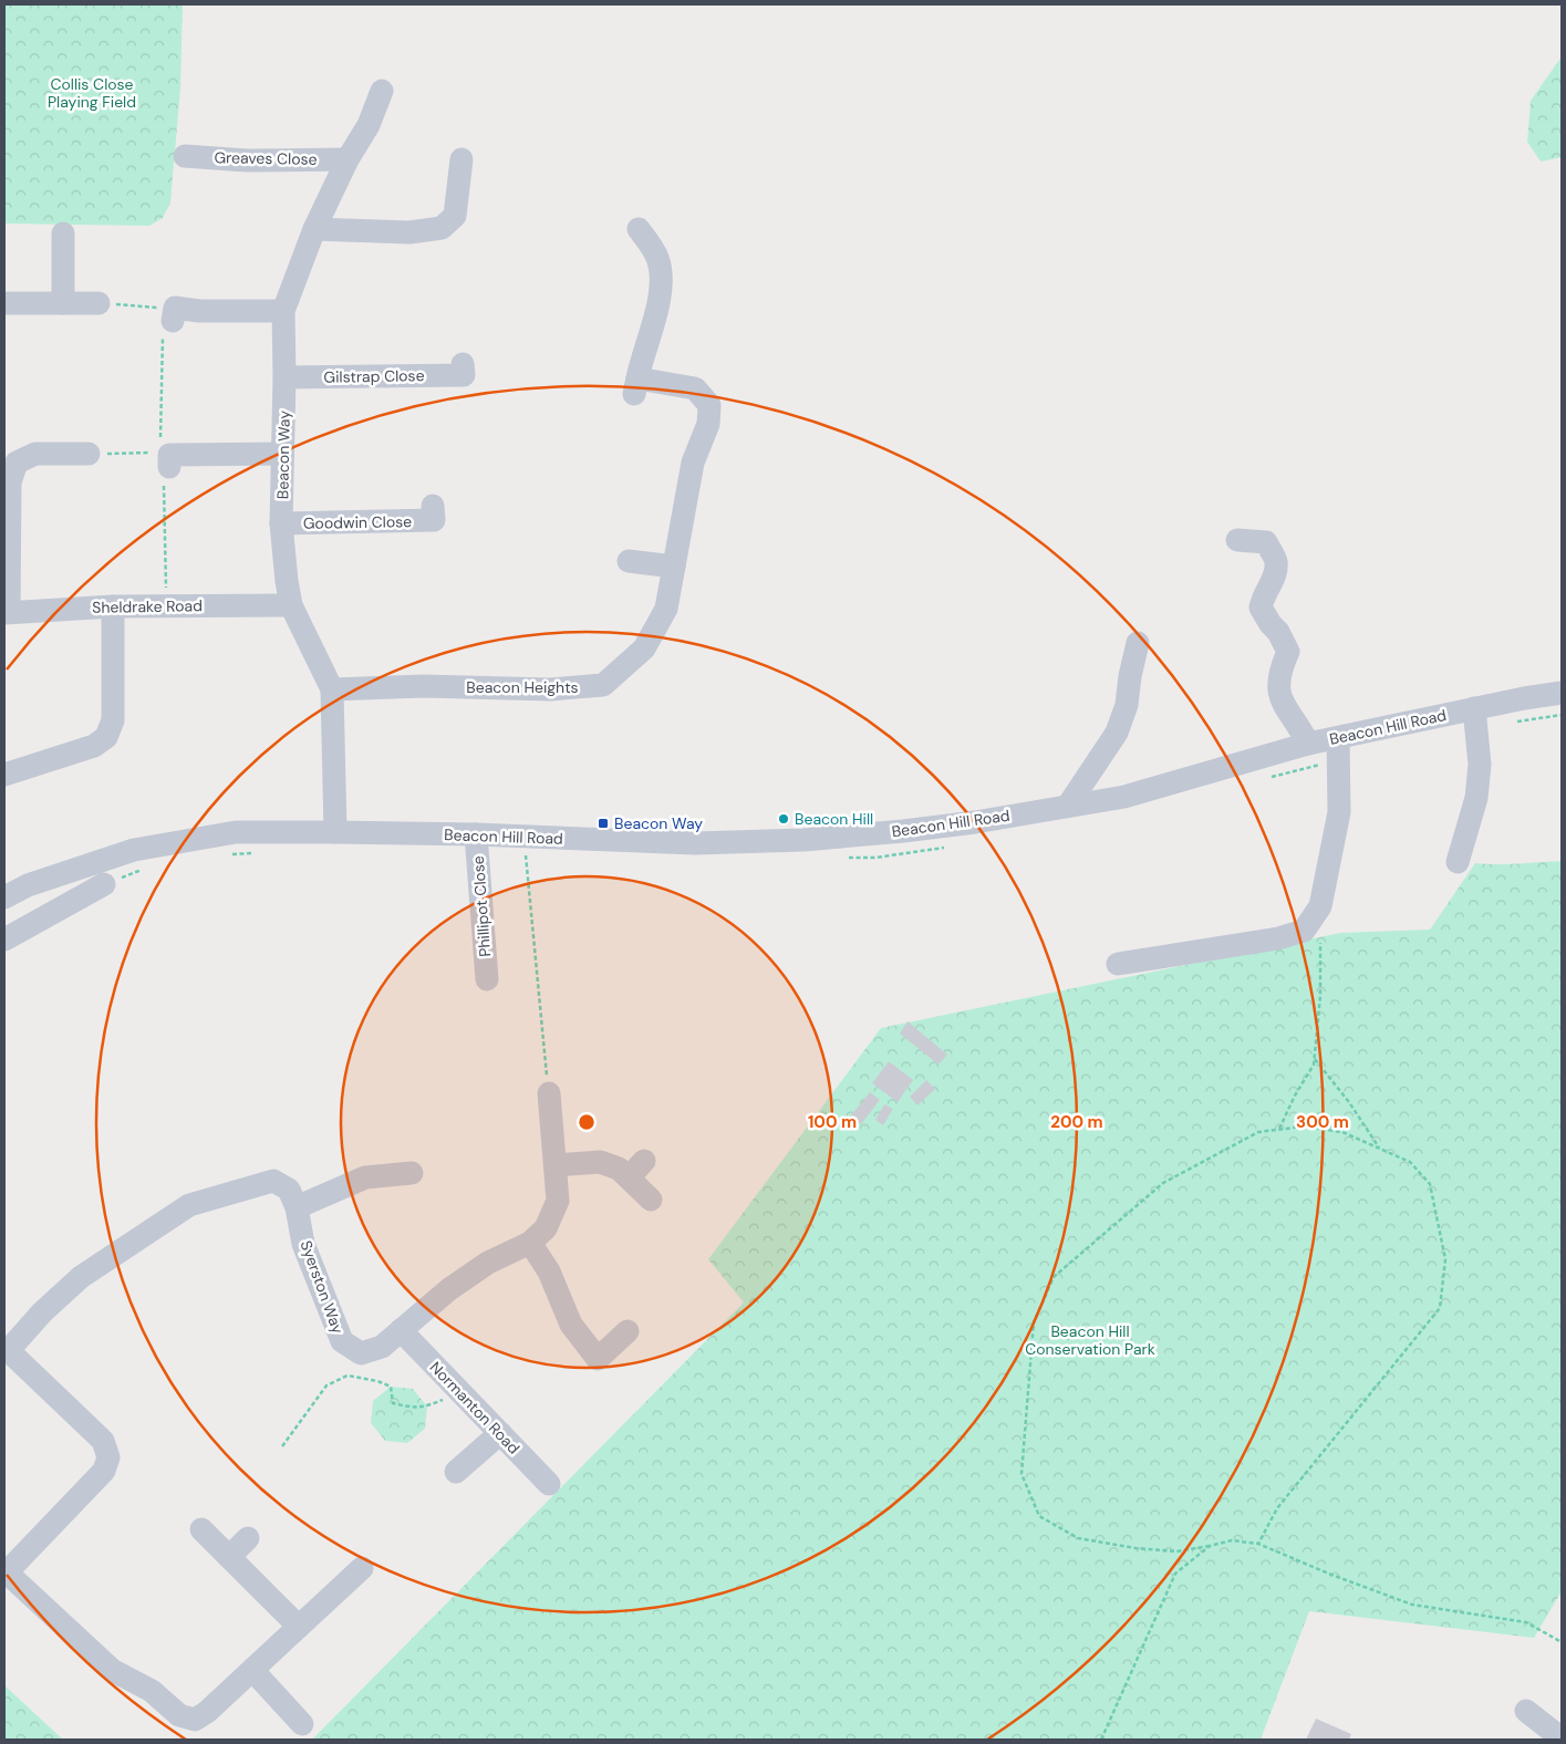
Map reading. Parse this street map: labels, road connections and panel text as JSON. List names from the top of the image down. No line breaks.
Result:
{"streets":{"street":["Greaves Close","Gilstrap Close","Beacon Way","Goodwin Close","Sheldrake Road","Beacon Heights","Beacon Hill Road","Phillipot Close","Syerston Way","Normanton Road"]},"crossings":[["Greaves Close","Beacon Way"],["Gilstrap Close","Beacon Way"],["Beacon Way","Goodwin Close"],["Beacon Way","Sheldrake Road"],["Beacon Way","Beacon Heights"],["Beacon Way","Beacon Hill Road"],["Beacon Hill Road","Phillipot Close"],["Syerston Way","Normanton Road"]],"parks":["Collis Close Playing Field","Beacon Hill Conservation Park"],"places":{"other":["Beacon Hill"],"transit":["Beacon Way"]},"rings":["100 m","200 m","300 m"]}
